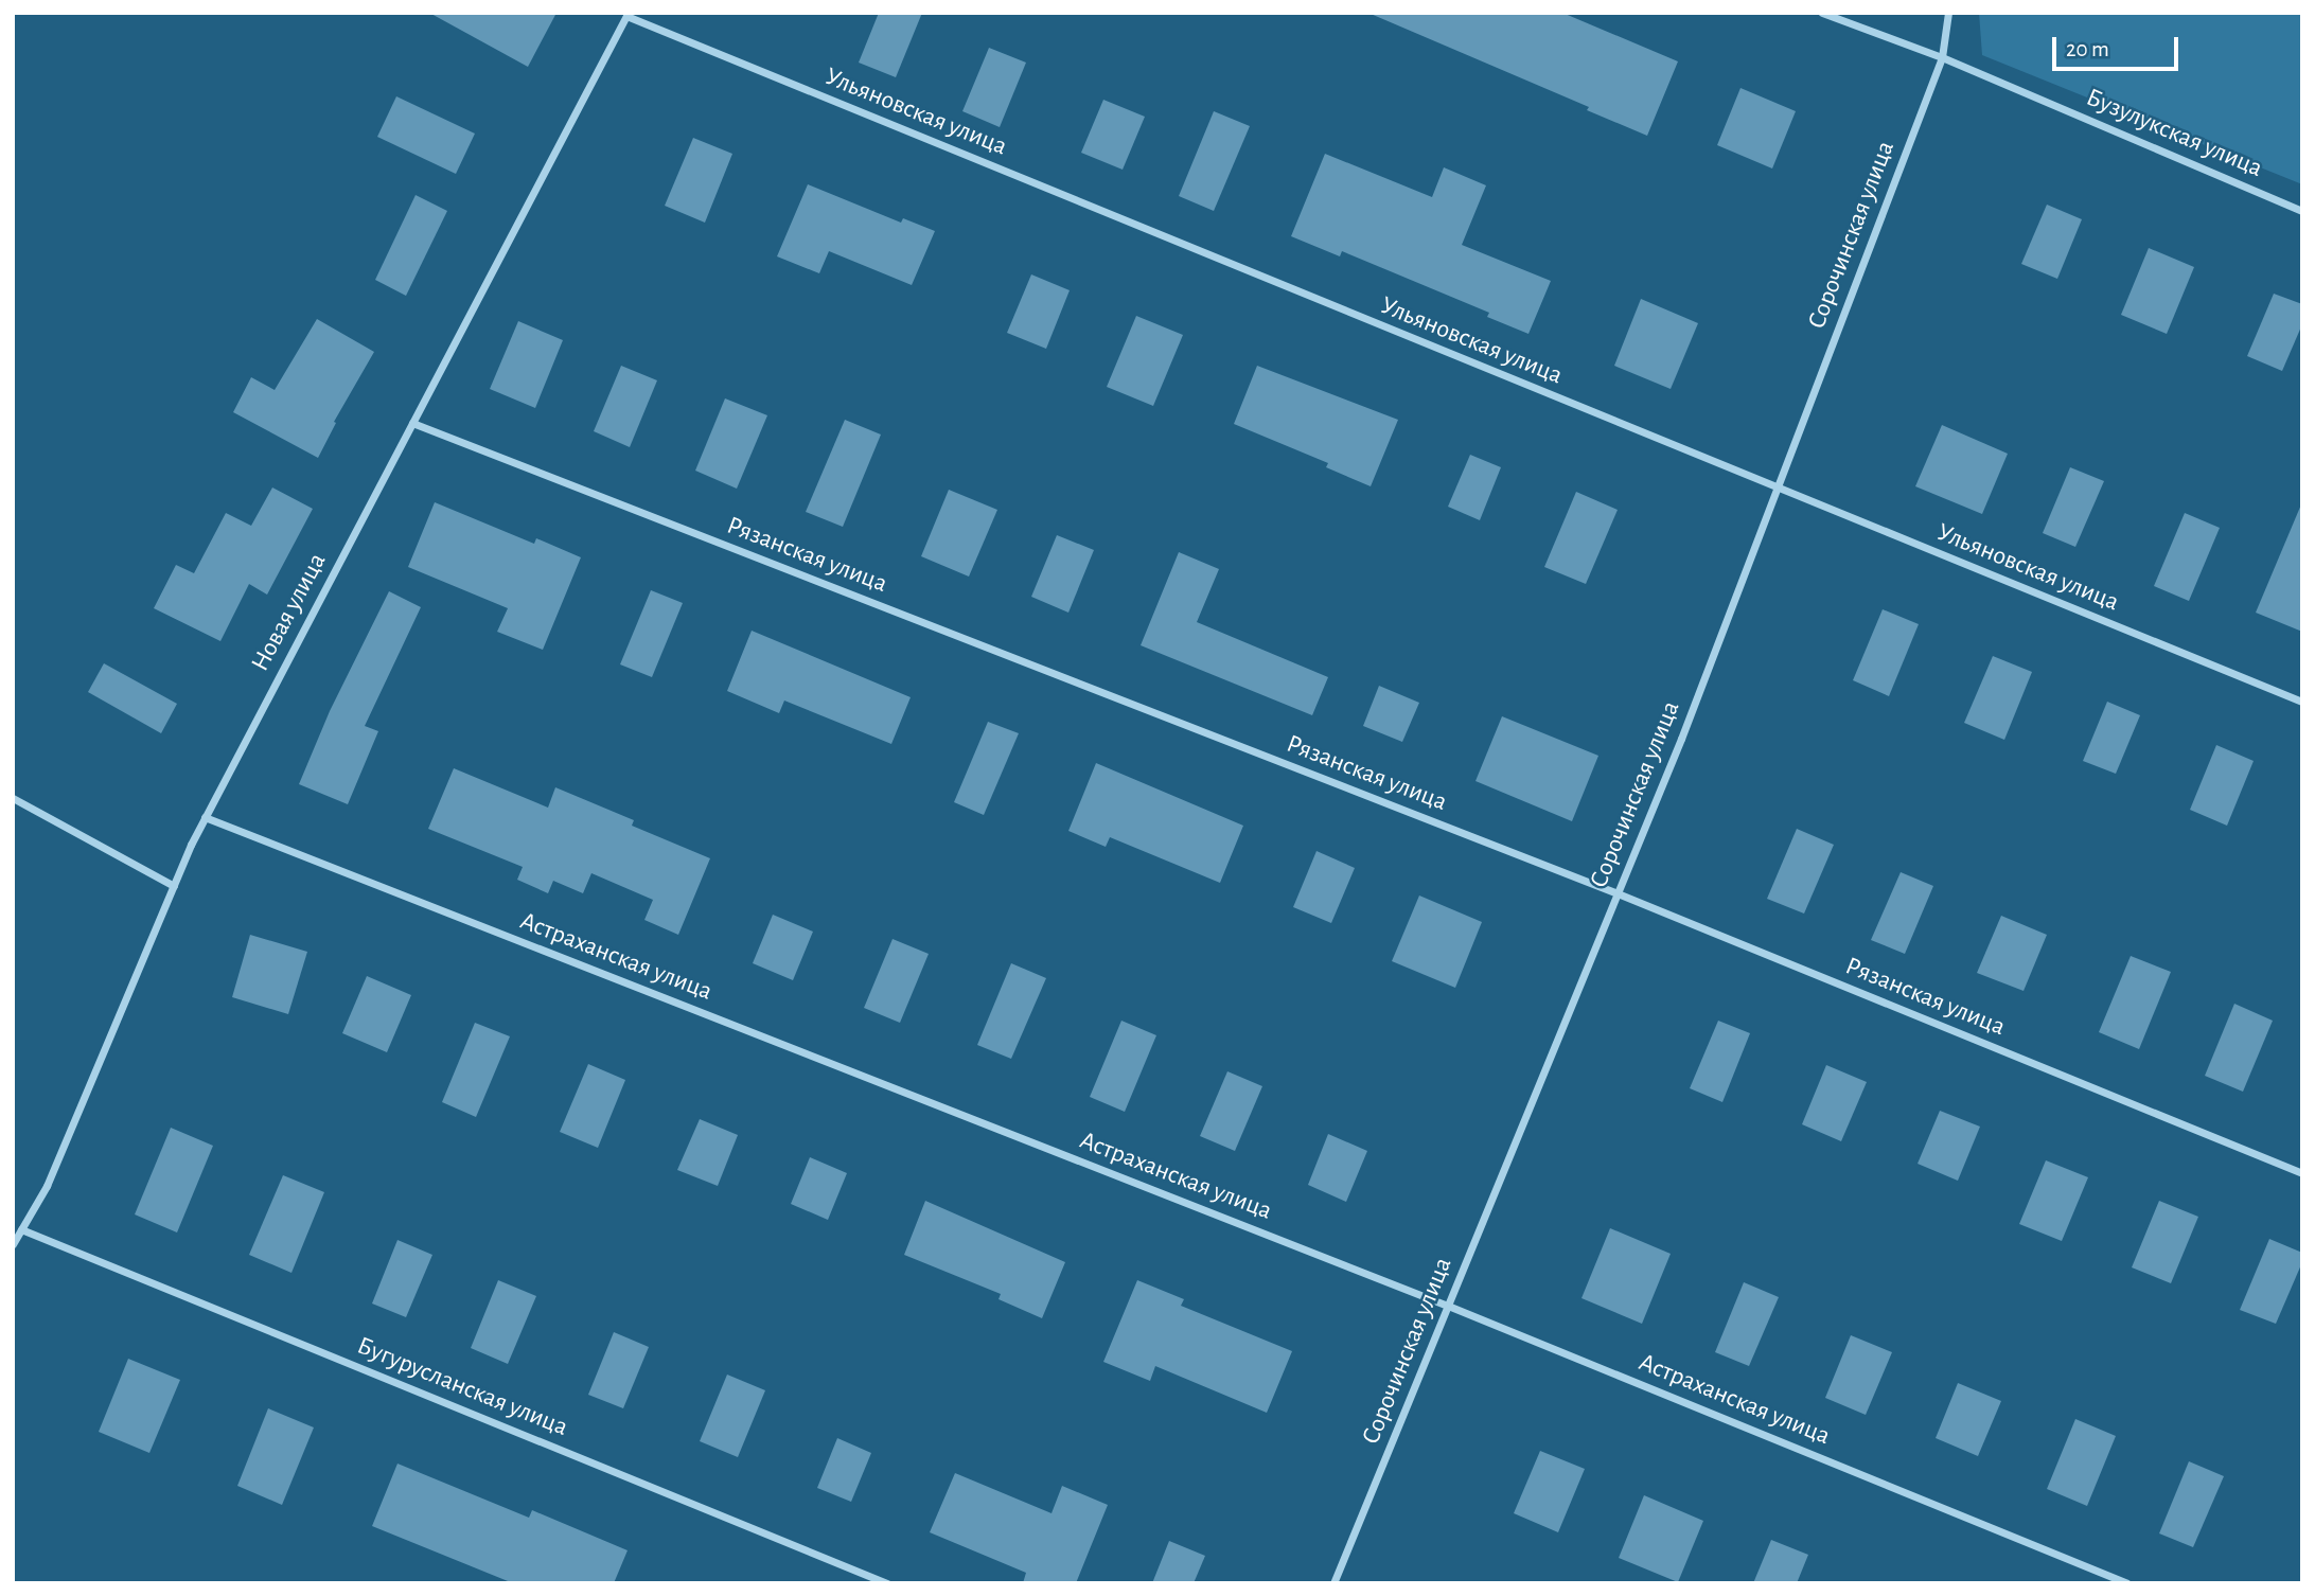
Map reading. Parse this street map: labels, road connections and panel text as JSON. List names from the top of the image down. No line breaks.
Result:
{"streets":{"street":["Ульяновская улица","Бузулукская улица","Сорочинская улица","Рязанская улица","Новая улица","Астраханская улица","Бугурусланская улица"]},"crossings":[["Ульяновская улица","Сорочинская улица"],["Ульяновская улица","Новая улица"],["Бузулукская улица","Сорочинская улица"],["Сорочинская улица","Рязанская улица"],["Сорочинская улица","Астраханская улица"],["Рязанская улица","Новая улица"],["Новая улица","Астраханская улица"],["Новая улица","Бугурусланская улица"]],"scale_bar":"20 m"}
